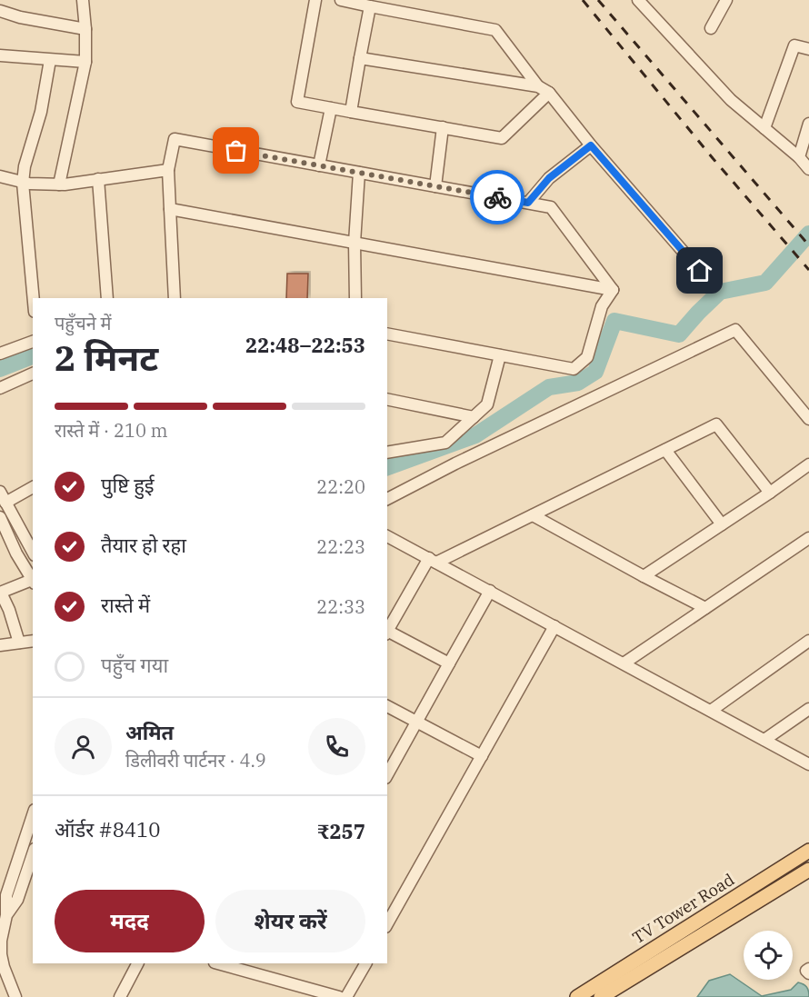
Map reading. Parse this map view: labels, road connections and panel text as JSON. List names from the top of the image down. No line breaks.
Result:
{"streets":{"main road":["TV Tower Road"]},"page":{"heading":["2 मिनट","पहुँचने में","22:48–22:53"],"panel":["अमित","डिलीवरी पार्टनर · 4.9","ऑर्डर #8410","₹257"],"bar":"रास्ते में · 210 m","list":[["पुष्टि हुई","22:20"],["तैयार हो रहा","22:23"],["रास्ते में","22:33"],"पहुँच गया"],"buttons":["मदद","शेयर करें"]}}
